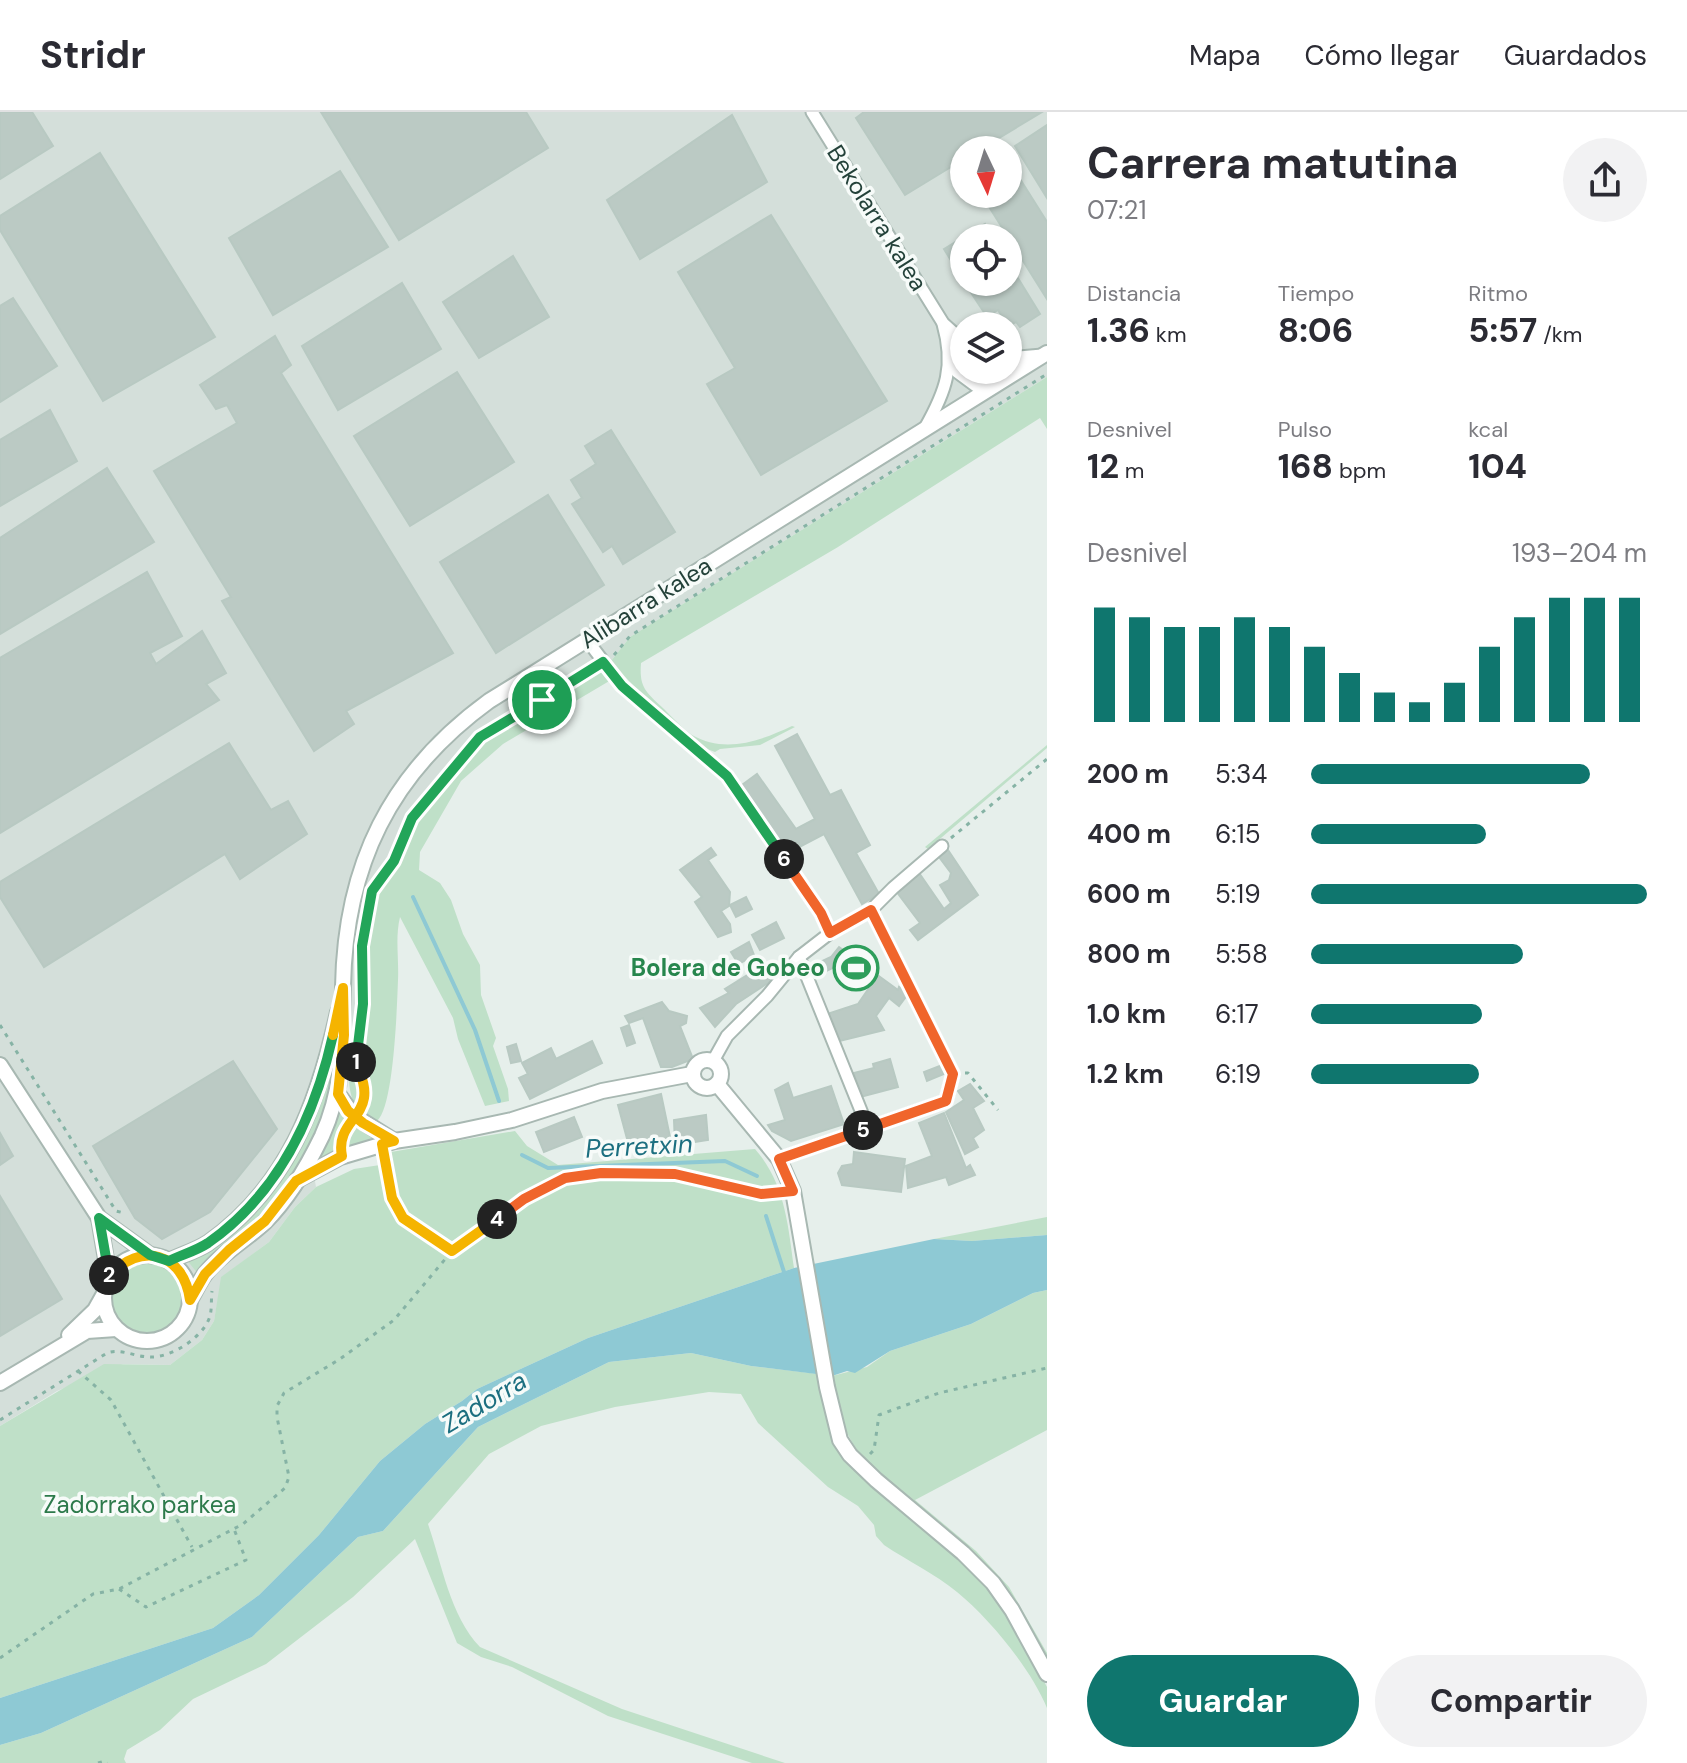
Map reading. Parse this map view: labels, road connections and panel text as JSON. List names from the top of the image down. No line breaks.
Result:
{"streets":{"street":["Bekolarra kalea","Alibarra kalea"]},"crossings":[["Bekolarra kalea","Alibarra kalea"]],"water":["Perretxin","Zadorra"],"parks":["Zadorrako parkea"],"places":{"sports":["Bolera de Gobeo"]},"north":"bottom","page":{"header":"Stridr","nav":["Mapa","Cómo llegar","Guardados"],"heading":["Carrera matutina","07:21"],"stats":[["Distancia","1.36 km"],["Tiempo","8:06"],["Ritmo","5:57 /km"],["Desnivel","12 m"],["Pulso","168 bpm"],["kcal","104"]],"chart":["Desnivel","193–204 m"],"list":[{"name":"200 m","note":"5:34"},{"name":"400 m","note":"6:15"},{"name":"600 m","note":"5:19"},{"name":"800 m","note":"5:58"},{"name":"1.0 km","note":"6:17"},{"name":"1.2 km","note":"6:19"}],"pins":["6","1","5","4","2"],"buttons":["Guardar","Compartir"]}}
